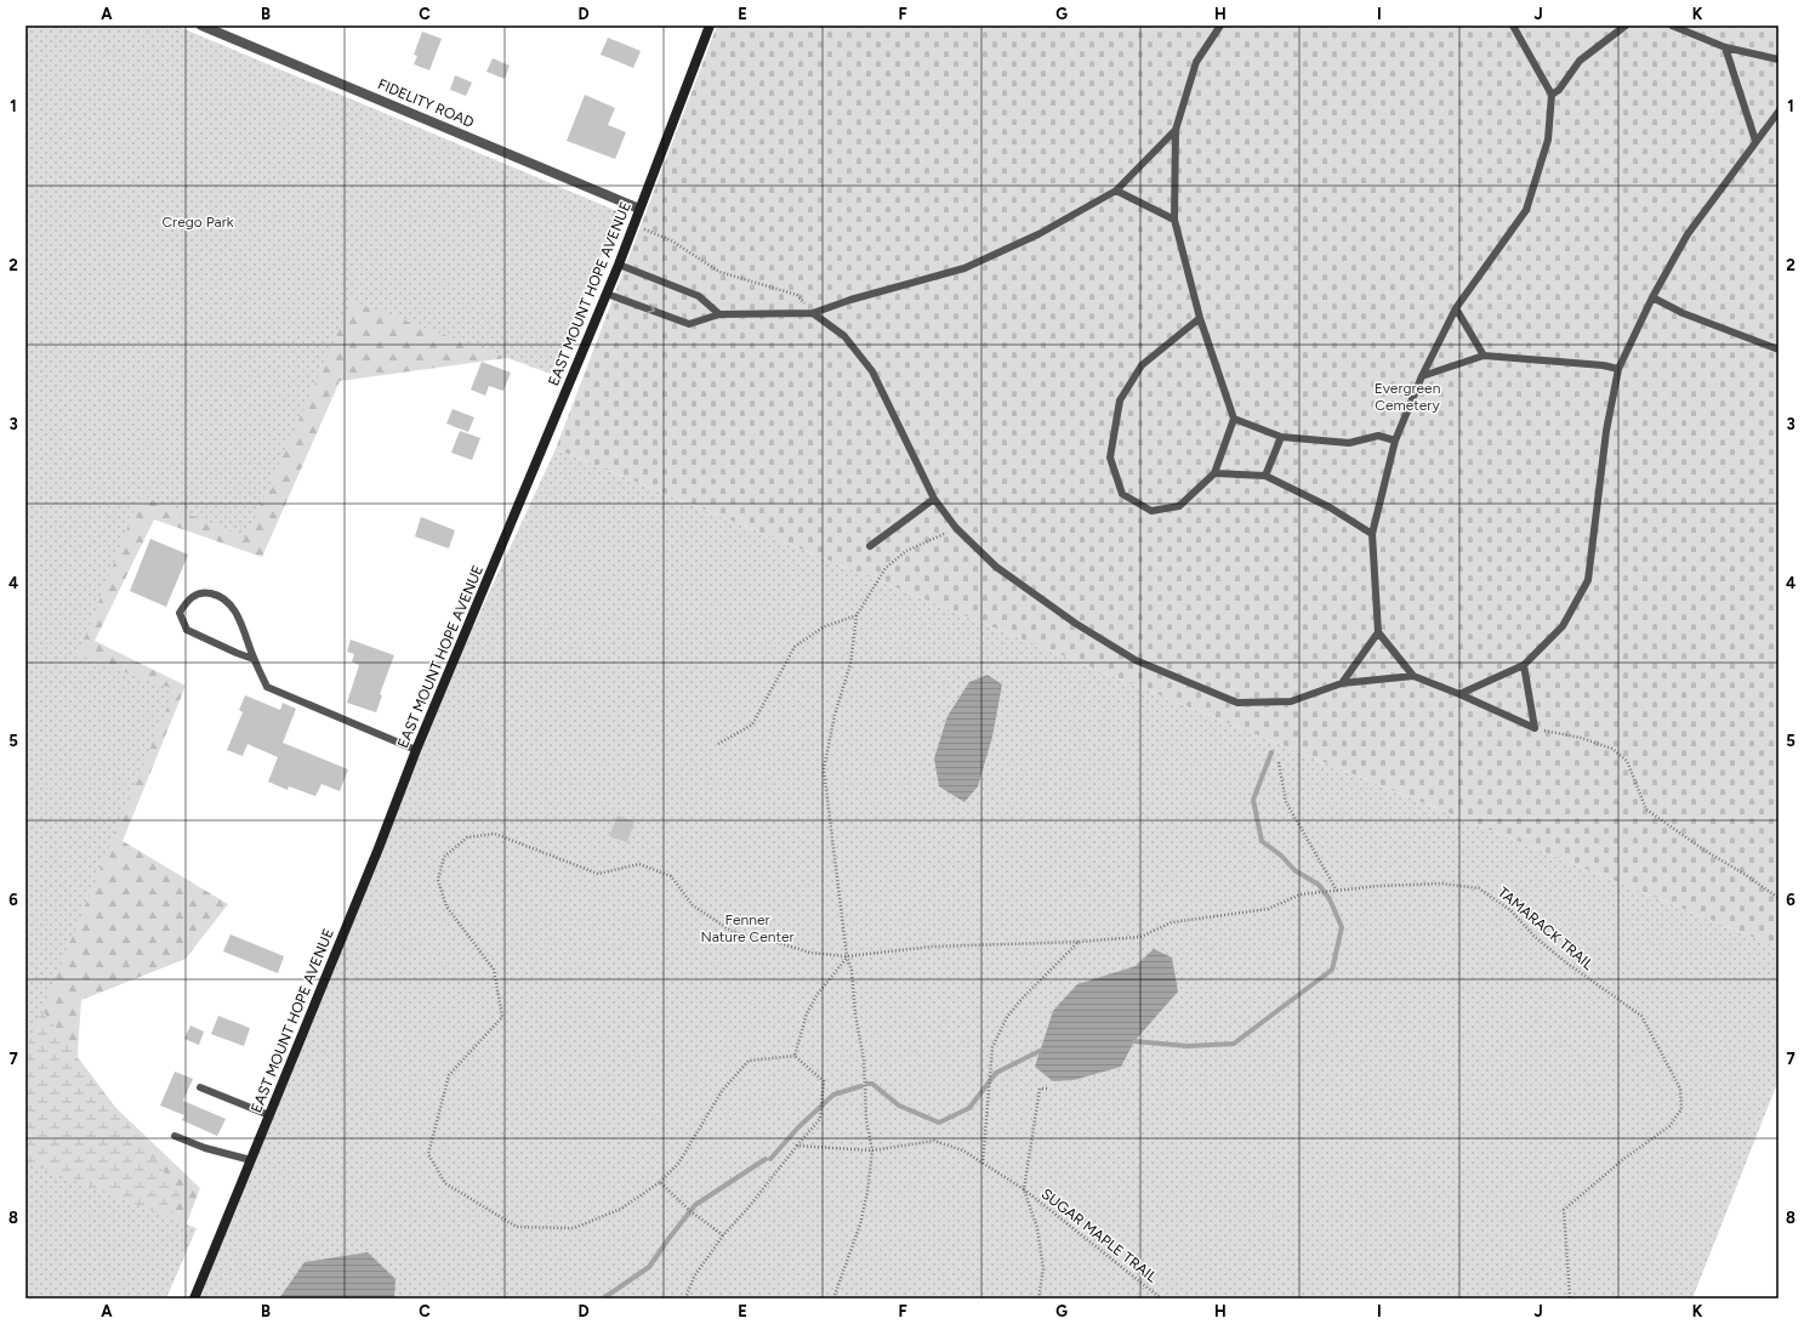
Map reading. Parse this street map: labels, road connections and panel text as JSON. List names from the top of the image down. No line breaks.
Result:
{"streets":{"street":["FIDELITY ROAD","EAST MOUNT HOPE AVENUE"],"path":["TAMARACK TRAIL","SUGAR MAPLE TRAIL"]},"crossings":[["FIDELITY ROAD","EAST MOUNT HOPE AVENUE"]],"parks":["Crego Park","Evergreen Cemetery","Fenner Nature Center"],"grid":{"columns":["A","B","C","D","E","F","G","H","I","J","K"],"rows":["1","2","3","4","5","6","7","8"]}}
